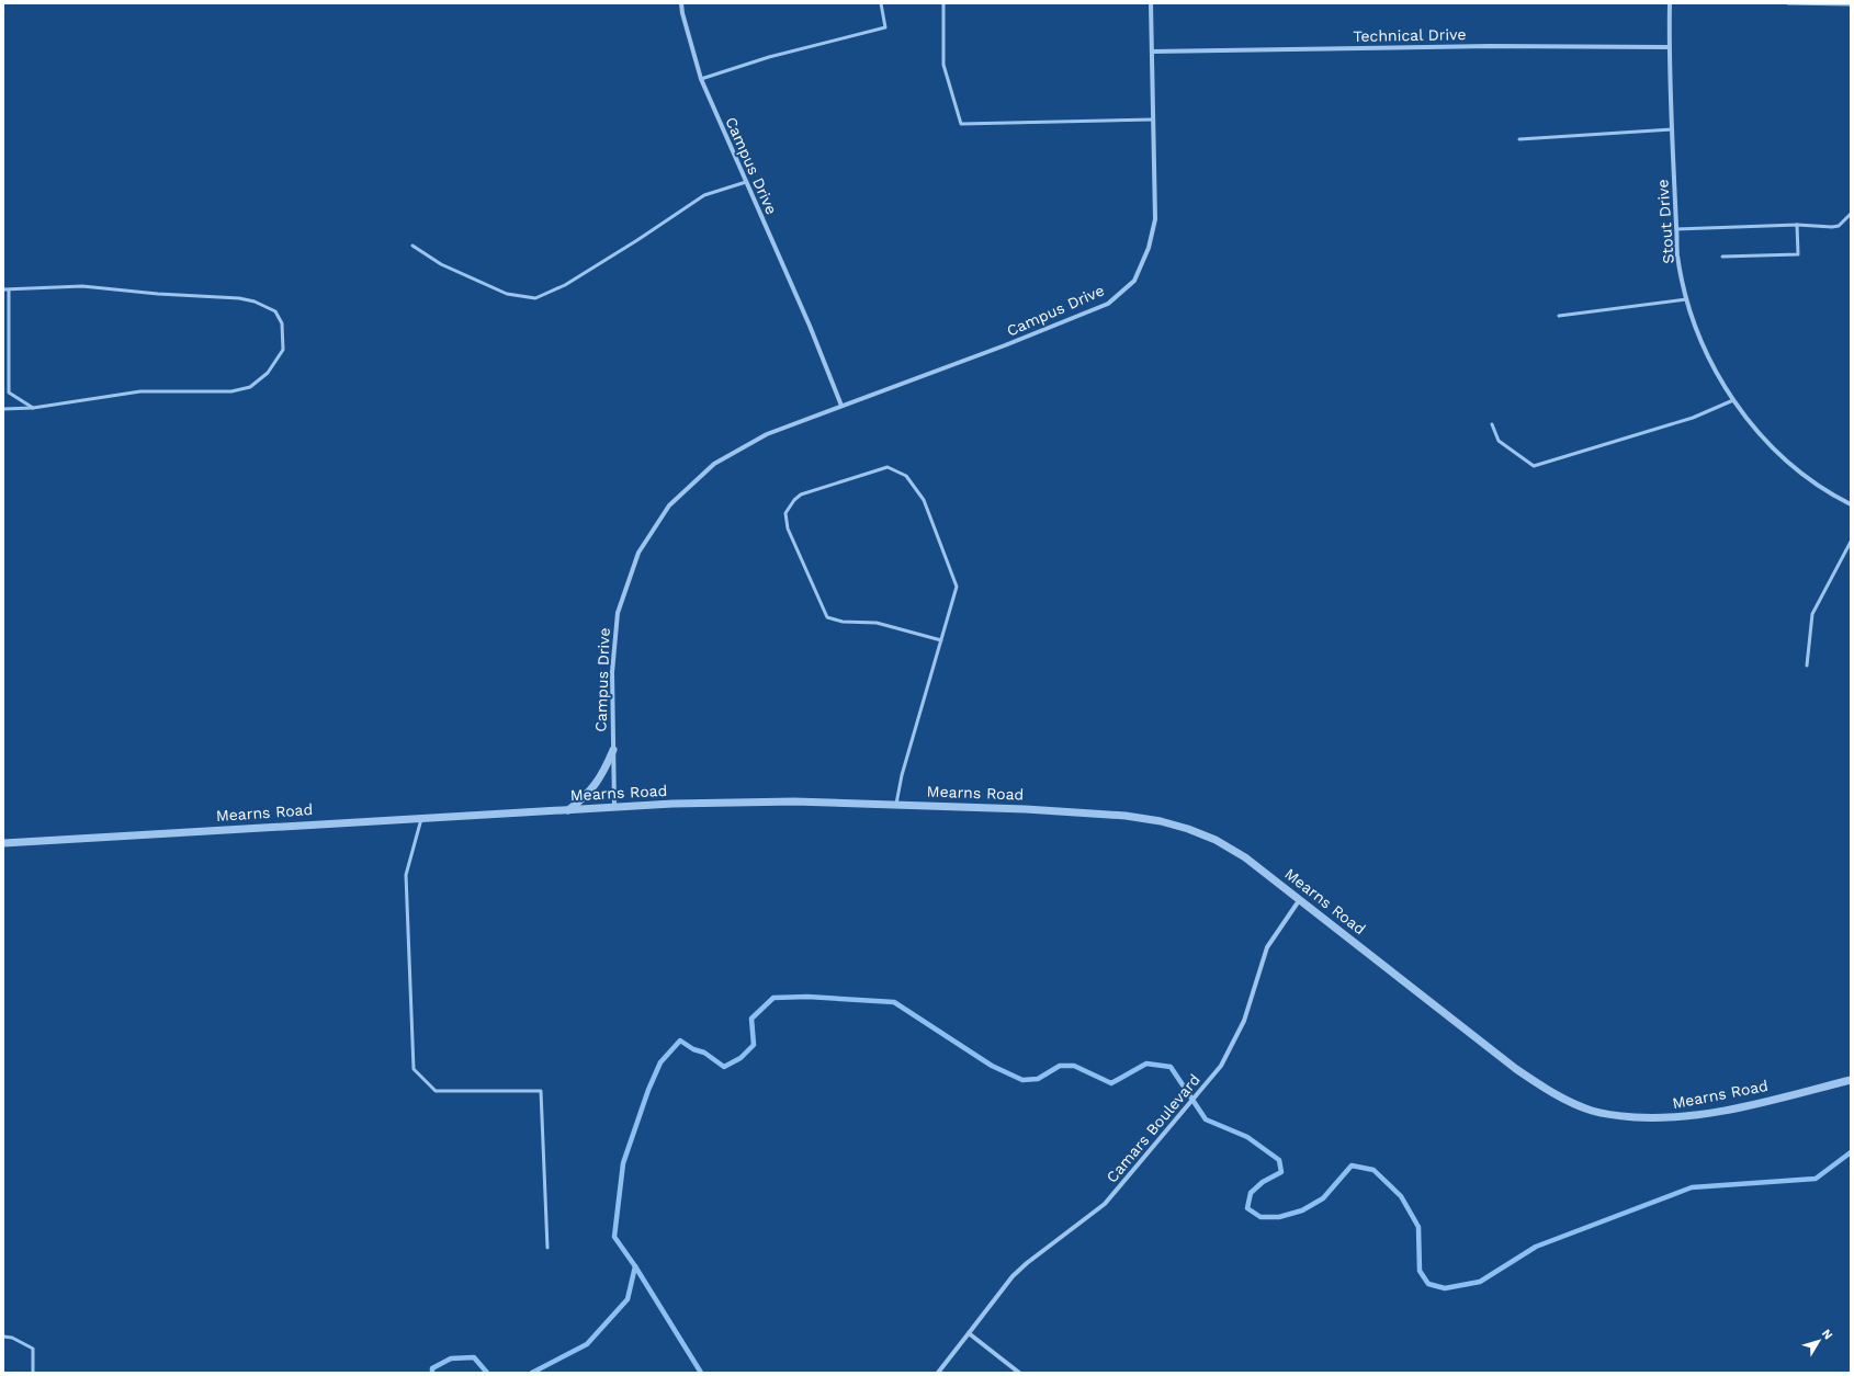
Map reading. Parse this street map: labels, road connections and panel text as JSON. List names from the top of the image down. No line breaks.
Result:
{"streets":{"street":["Technical Drive","Campus Drive","Stout Drive","Mearns Road","Camars Boulevard"]},"crossings":[["Technical Drive","Campus Drive"],["Technical Drive","Stout Drive"],["Campus Drive","Mearns Road"],["Mearns Road","Camars Boulevard"]],"north":"top right"}
